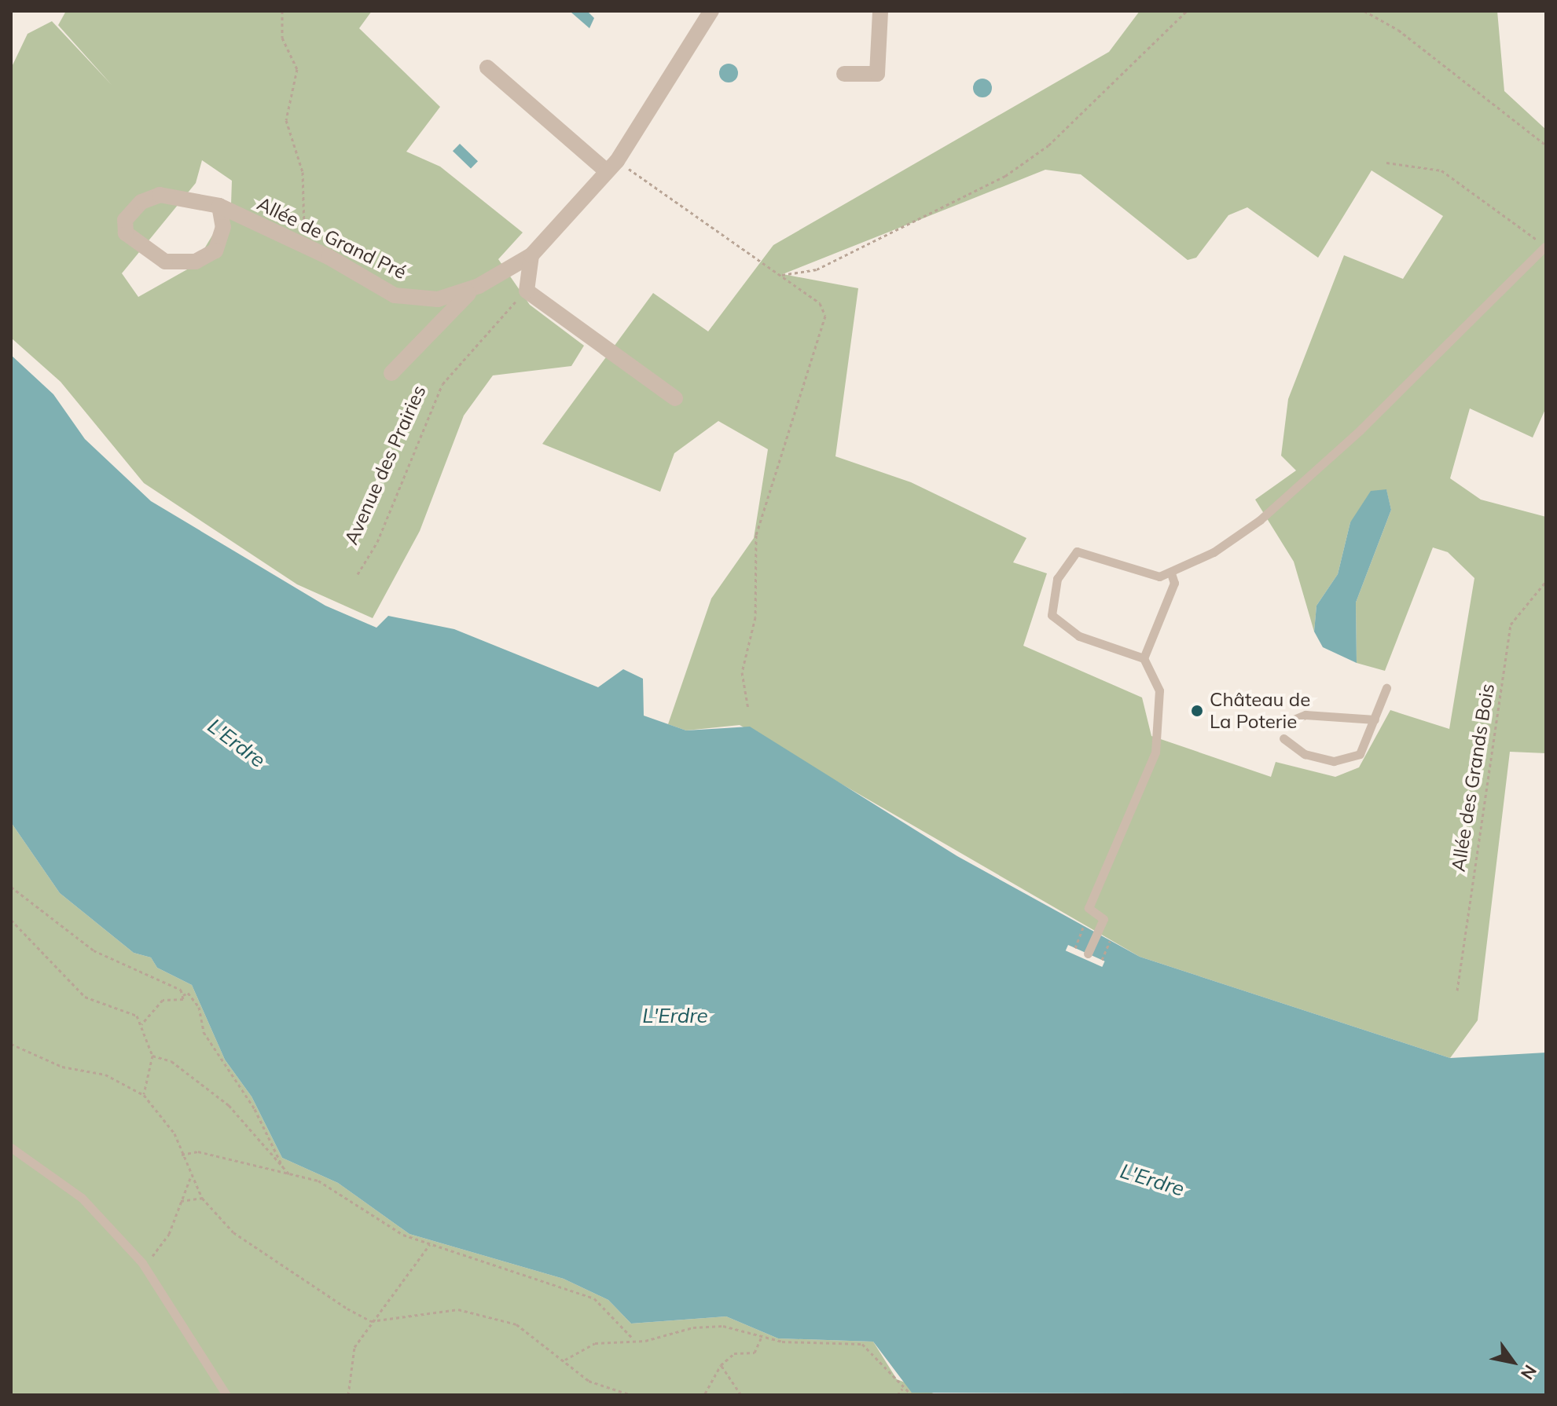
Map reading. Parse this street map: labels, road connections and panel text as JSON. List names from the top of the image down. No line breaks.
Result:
{"streets":{"street":["Allée de Grand Pré"],"path":["Avenue des Prairies","Allée des Grands Bois"]},"water":["L'Erdre"],"places":["Château de La Poterie"],"north":"bottom right"}
